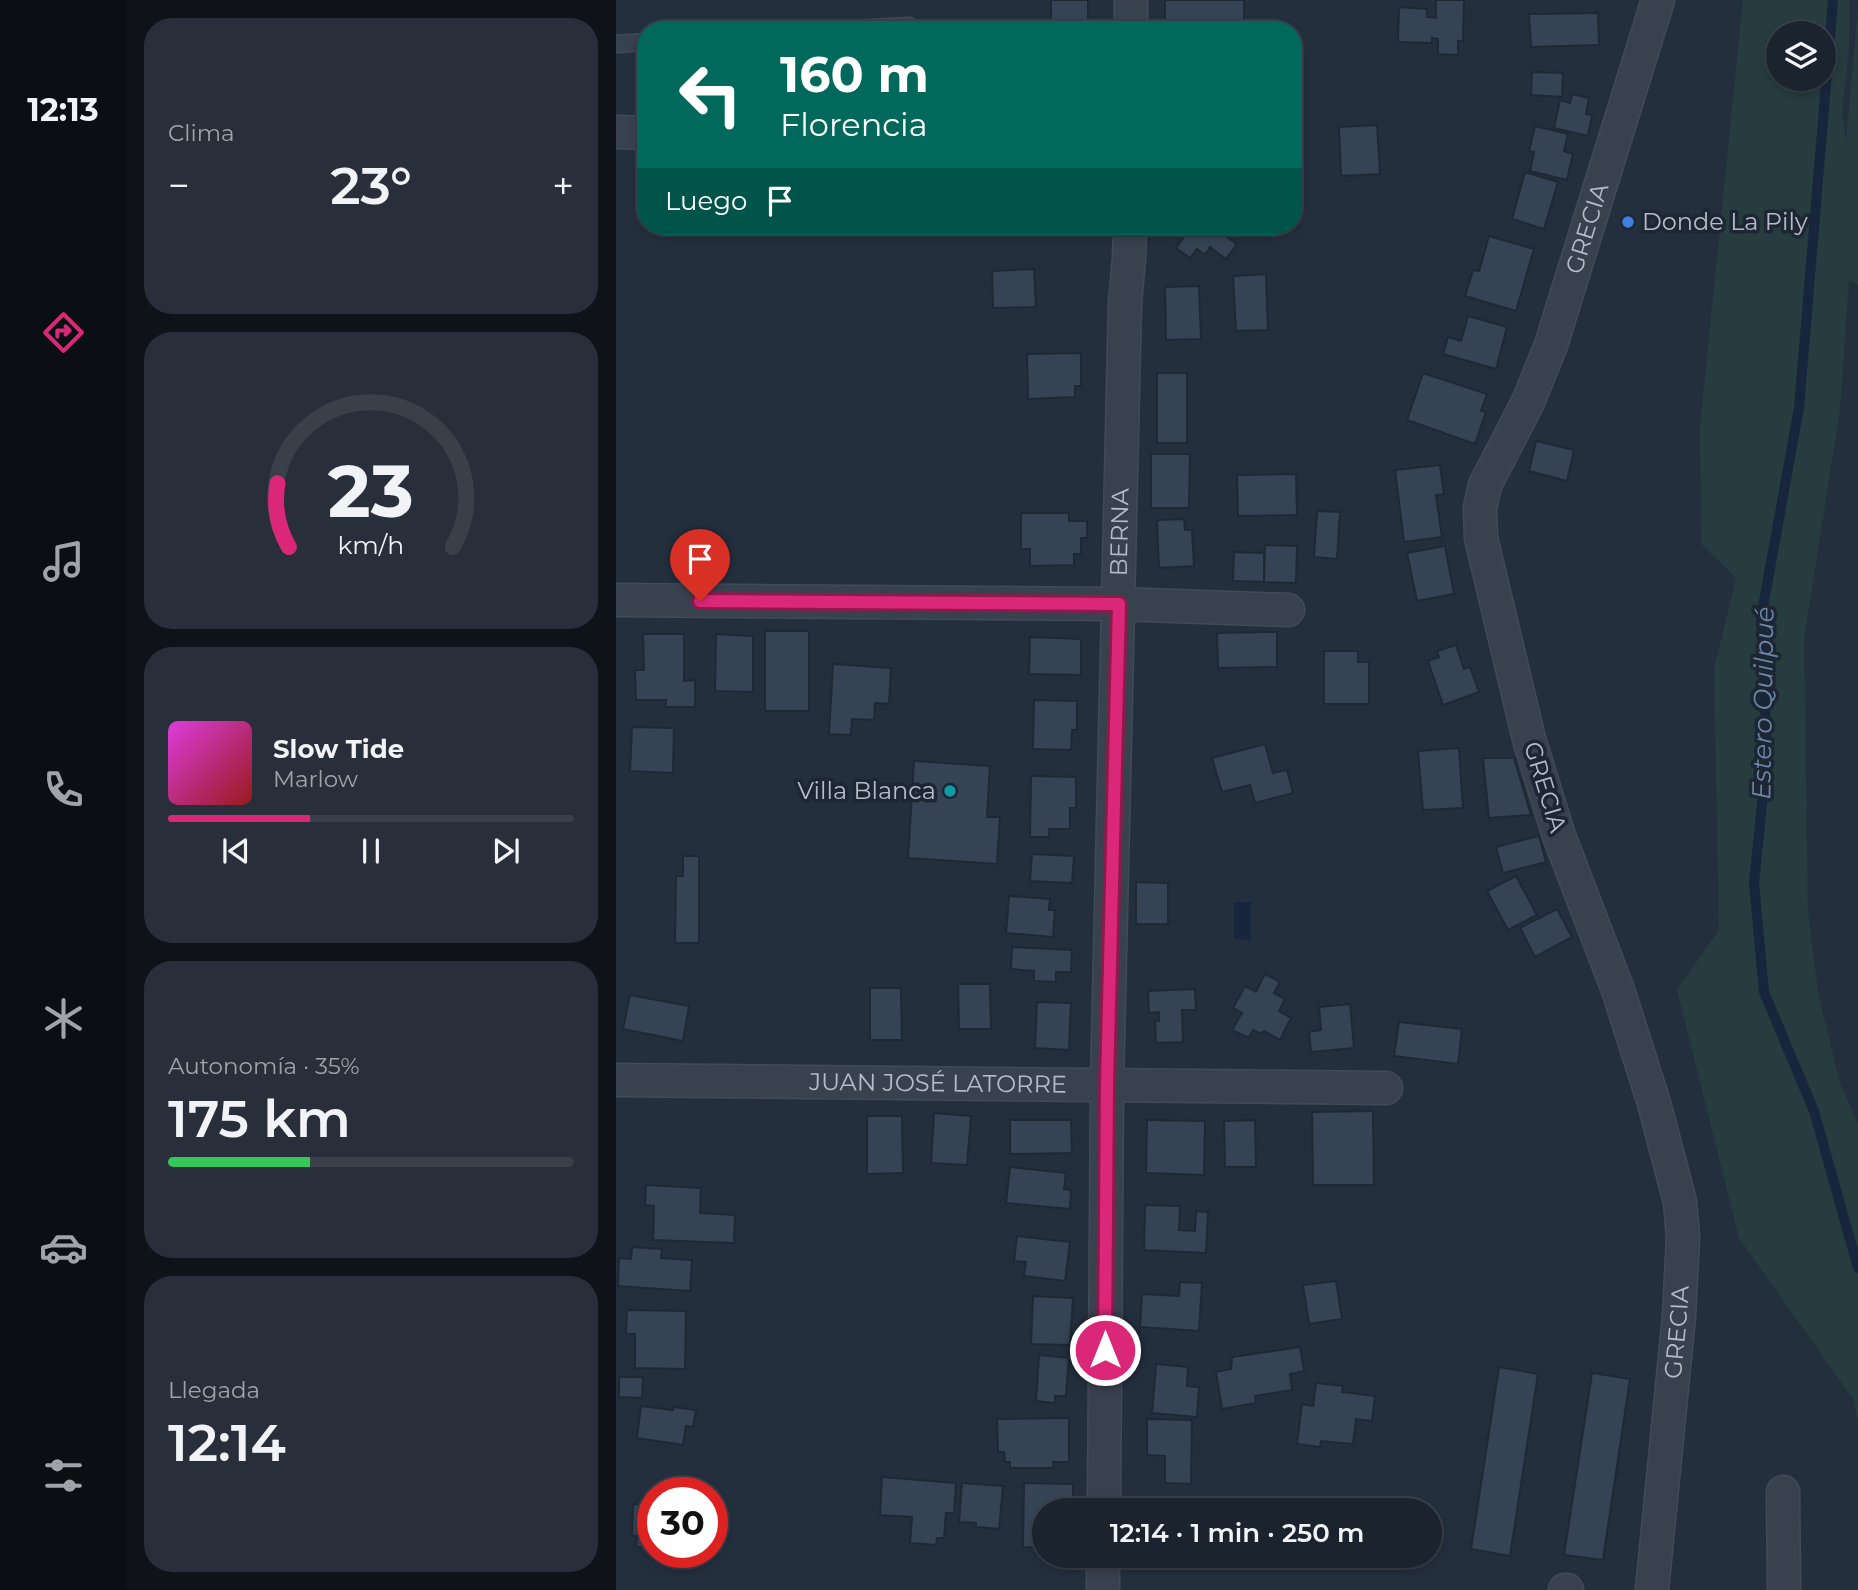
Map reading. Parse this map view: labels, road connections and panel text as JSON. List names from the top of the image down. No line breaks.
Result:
{"streets":{"street":["GRECIA","BERNA","JUAN JOSÉ LATORRE"]},"crossings":[["BERNA","JUAN JOSÉ LATORRE"]],"water":["Estero Quilpué"],"places":["Donde La Pily","Villa Blanca"],"page":{"tabs":"12:13","tile":["Clima",["Autonomía · 35%","175 km"],["Llegada","12:14"]],"turn":["160 m","Florencia"],"heat":["−","23°","+"],"then":"Luego","song":["Slow Tide","Marlow"],"limit":"30","trip":"12:14 · 1 min · 250 m","gauge":["23","km/h"]}}
